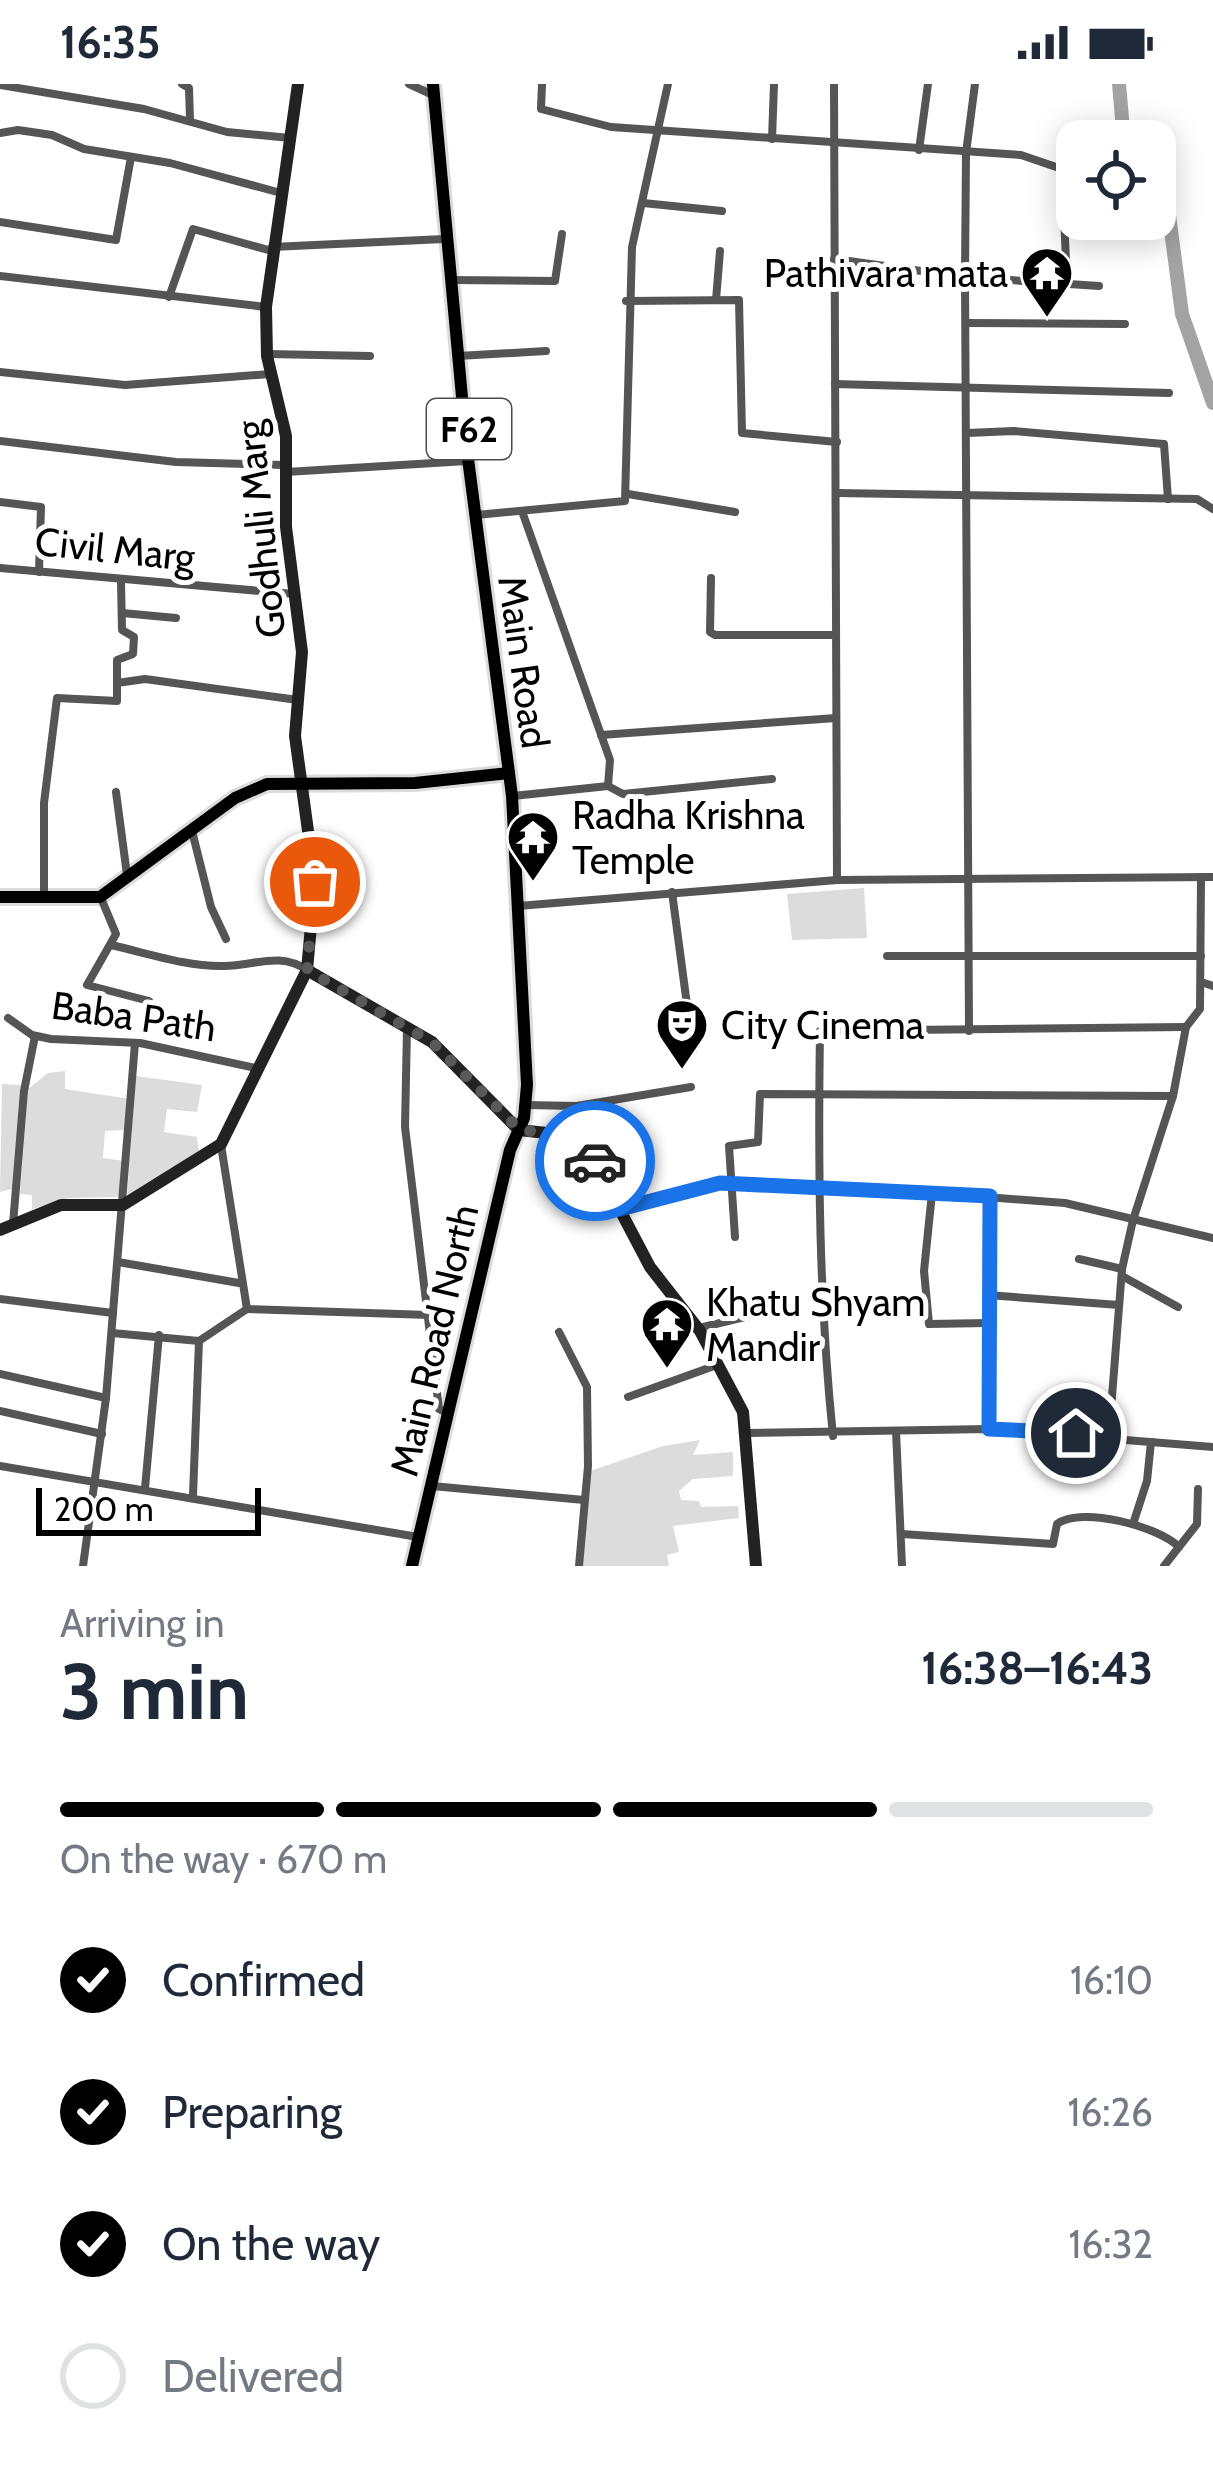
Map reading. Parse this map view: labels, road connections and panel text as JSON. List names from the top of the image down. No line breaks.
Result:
{"streets":{"main road":["F62","Godhuli Marg","Main Road","Main Road North"],"street":["Civil Marg","Baba Path"]},"crossings":[["F62","Main Road"],["F62","Main Road North"],["Godhuli Marg","Civil Marg"]],"places":{"temple":["Pathivara mata","Radha Krishna Temple","Khatu Shyam Mandir"],"theatre":["City Cinema"]},"scale_bar":"200 m","page":{"status":"16:35","scale":"200 m","heading":["3 min","Arriving in","16:38–16:43"],"bar":"On the way · 670 m","list":[["Confirmed","16:10"],["Preparing","16:26"],["On the way","16:32"],"Delivered"]}}
